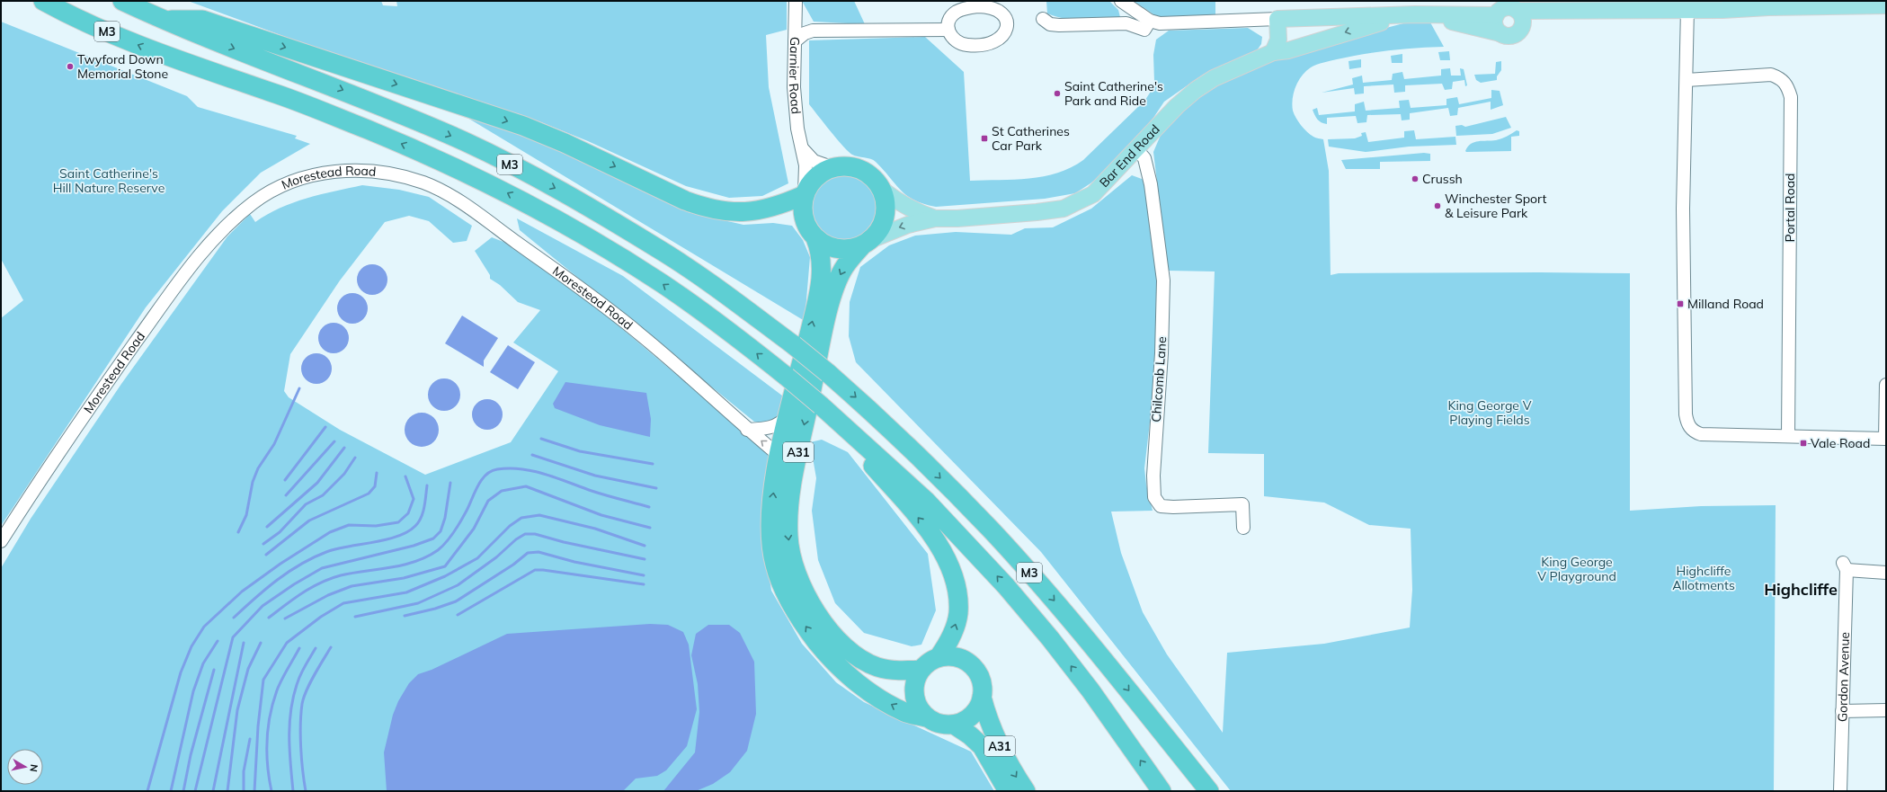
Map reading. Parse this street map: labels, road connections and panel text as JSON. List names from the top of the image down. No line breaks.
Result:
{"streets":{"highway":["M3","A31"],"main road":["Bar End Road"],"street":["Garnier Road","Morestead Road","Portal Road","Chilcomb Lane","Gordon Avenue"]},"crossings":[["M3","Garnier Road"],["M3","Bar End Road"],["M3","A31"],["Garnier Road","Bar End Road"],["Garnier Road","A31"],["Bar End Road","Chilcomb Lane"],["Bar End Road","A31"],["Morestead Road","A31"]],"districts":["Highcliffe"],"parks":["Saint Catherine's Hill Nature Reserve","King George V Playing Fields","King George V Playground","Highcliffe Allotments"],"places":{"other":["Twyford Down Memorial Stone","Saint Catherine's Park and Ride","Crussh","Winchester Sport & Leisure Park"],"transit":["St Catherines Car Park","Milland Road","Vale Road"]},"north":"right"}
